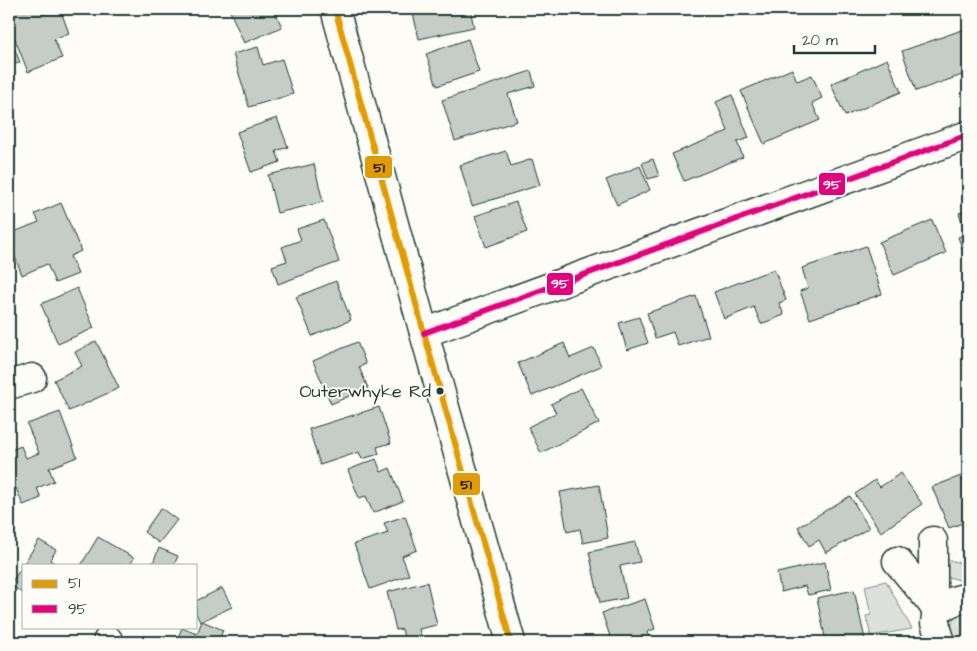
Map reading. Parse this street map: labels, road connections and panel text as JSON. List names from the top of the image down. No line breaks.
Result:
{"places":["Outerwhyke Rd"],"lines":["transit line 51","transit line 95"],"legend":["51","95"],"scale_bar":"20 m"}
